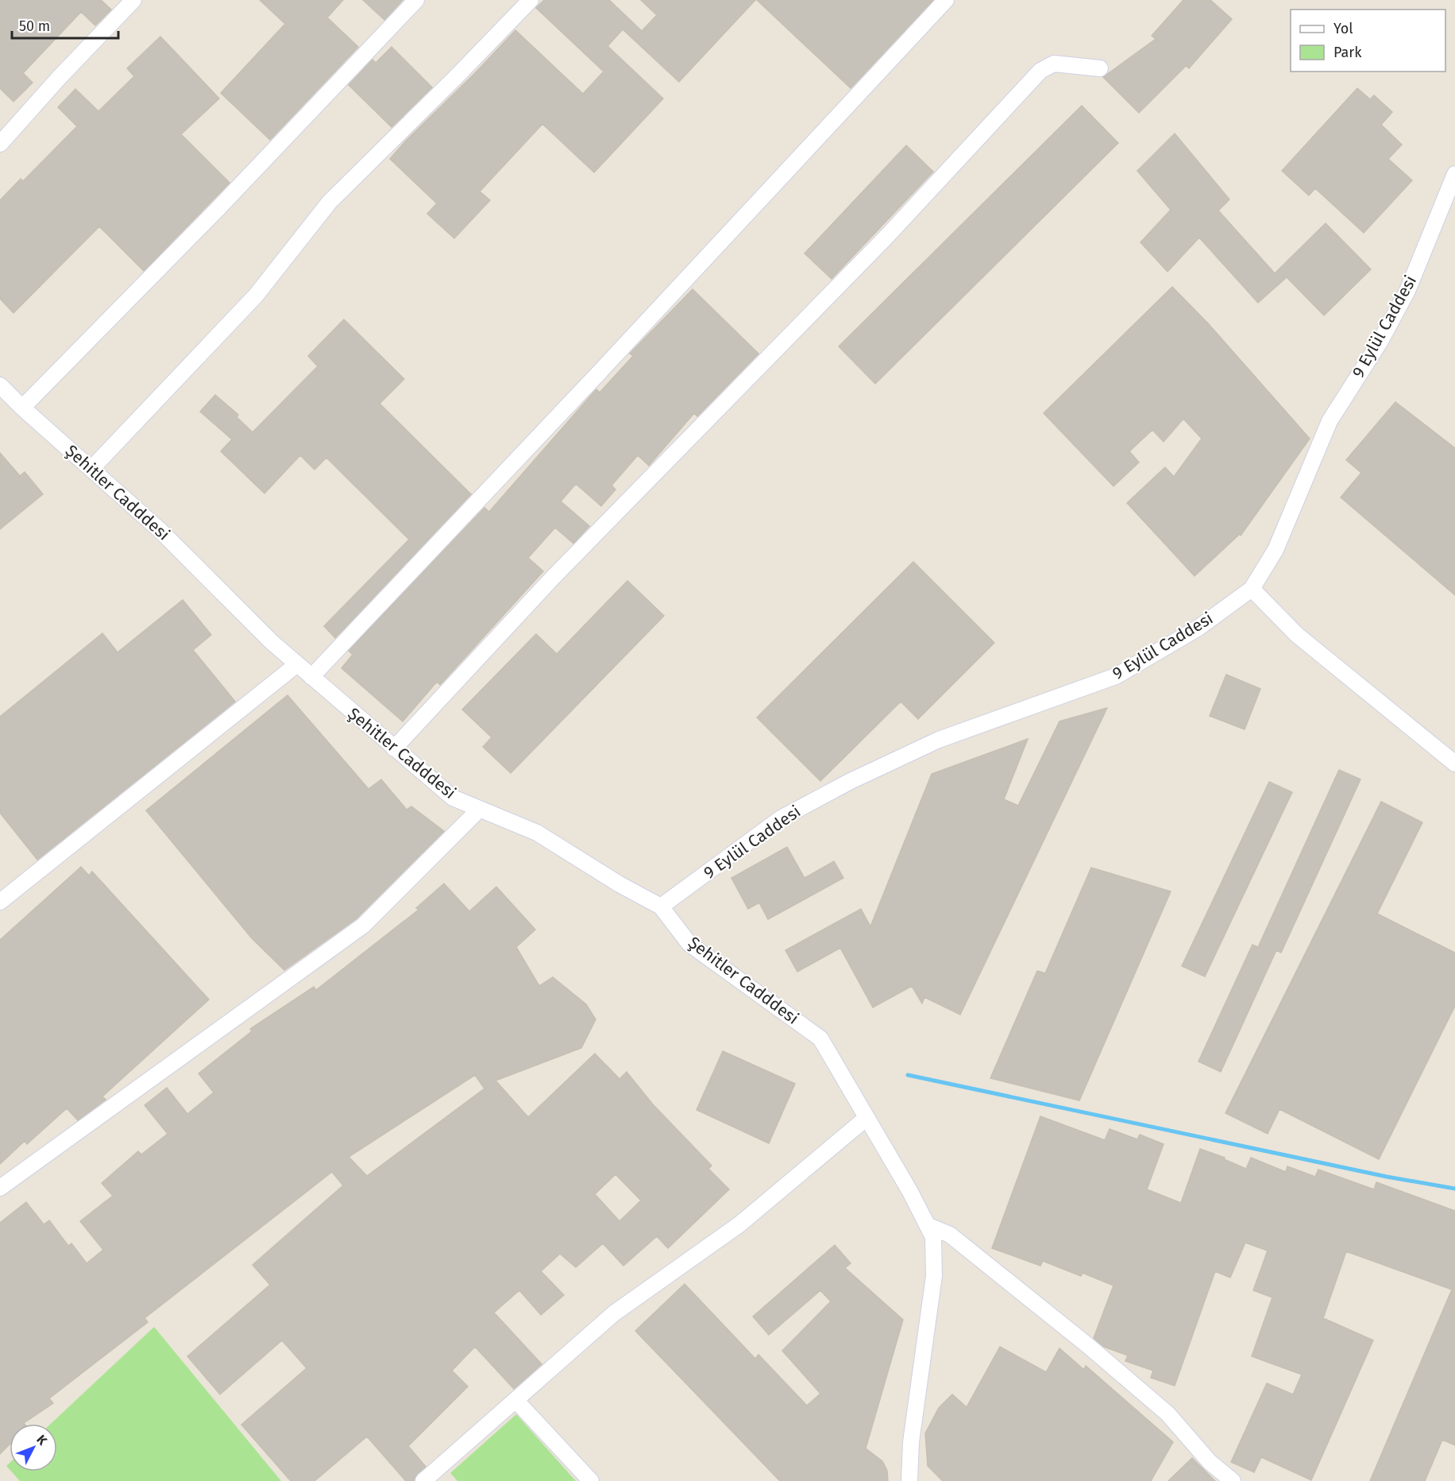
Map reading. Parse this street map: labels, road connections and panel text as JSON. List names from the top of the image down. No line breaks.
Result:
{"streets":{"street":["9 Eylül Caddesi","Şehitler Cadddesi"]},"crossings":[["9 Eylül Caddesi","Şehitler Cadddesi"]],"legend":["Yol","Park"],"scale_bar":"50 m","north":"top right"}
